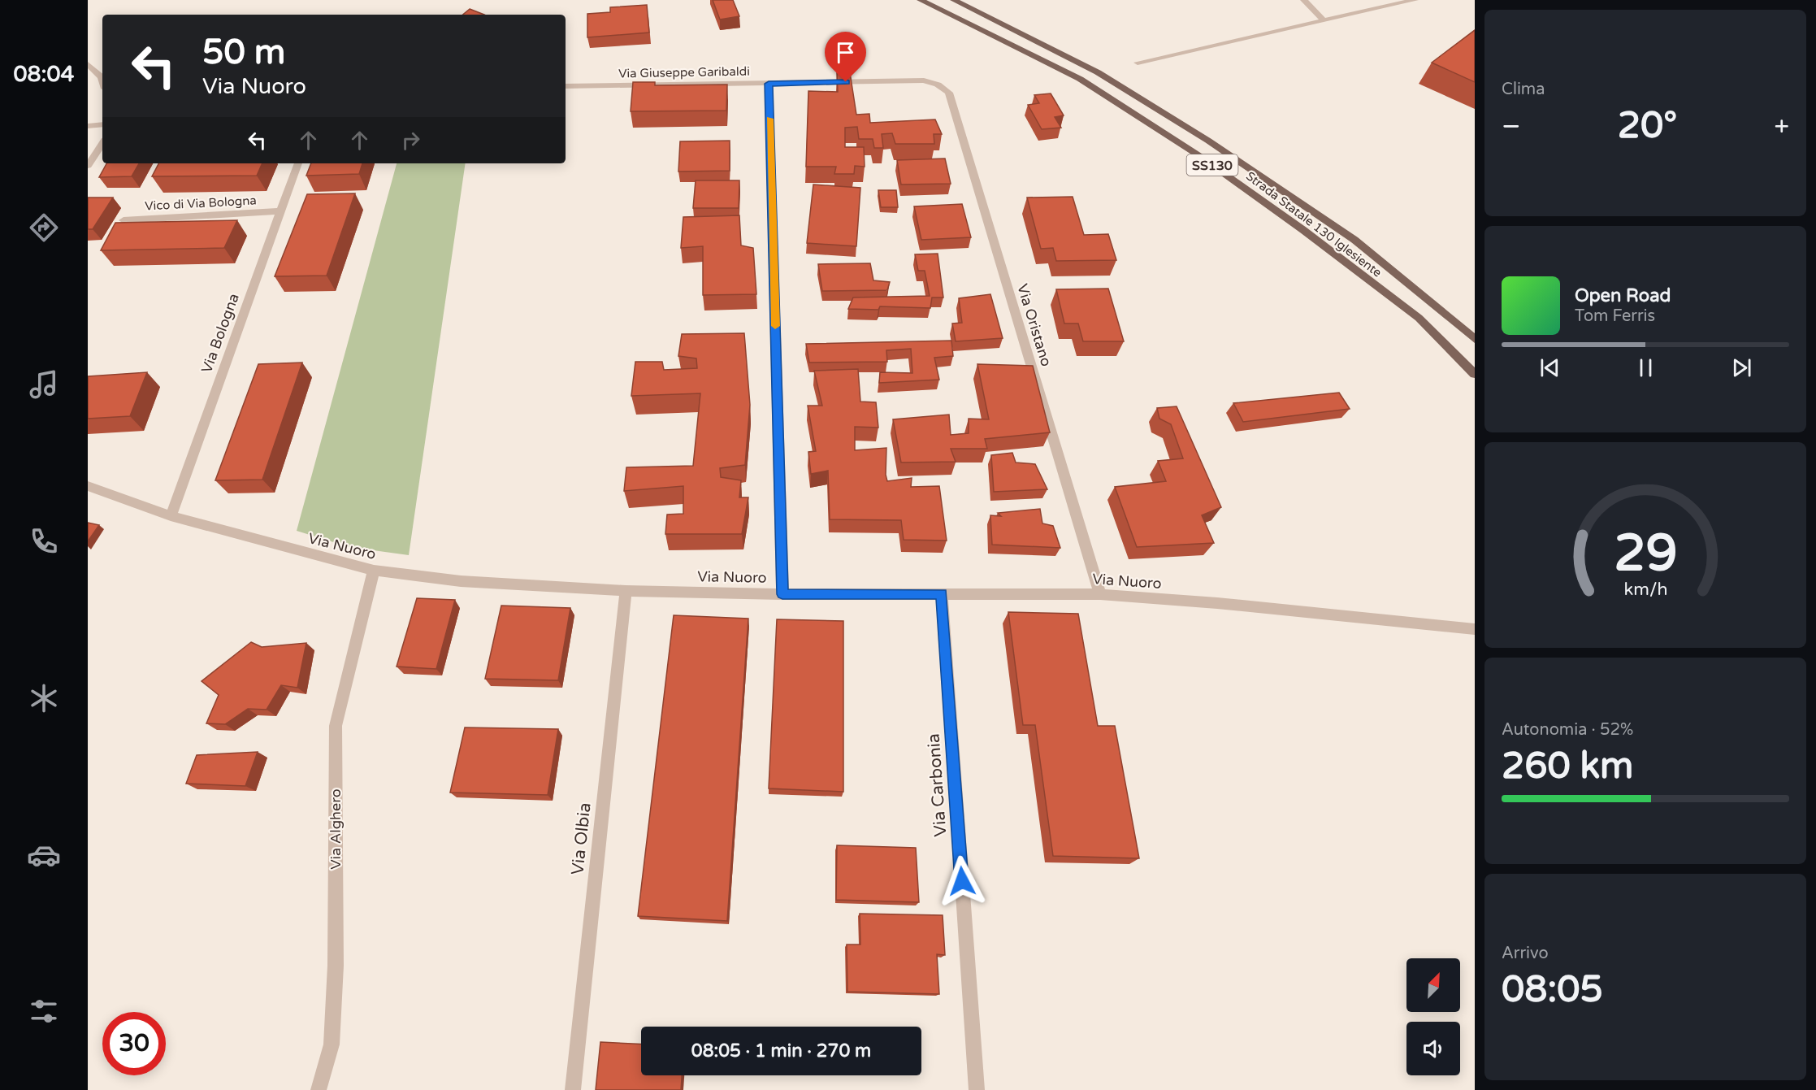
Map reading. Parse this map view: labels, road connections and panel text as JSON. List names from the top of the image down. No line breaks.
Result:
{"streets":{"main road":["SS130","Strada Statale 130 Iglesiente"],"street":["Via Giuseppe Garibaldi","Vico di Via Bologna","Via Oristano","Via Bologna","Via Nuoro","Via Carbonia","Via Alghero","Via Olbia"]},"crossings":[["Via Giuseppe Garibaldi","Via Oristano"],["Vico di Via Bologna","Via Bologna"],["Via Oristano","Via Nuoro"],["Via Bologna","Via Nuoro"],["Via Nuoro","Via Carbonia"],["Via Nuoro","Via Alghero"],["Via Nuoro","Via Olbia"]],"north":"top right","page":{"tabs":"08:04","tile":["Clima",["Autonomia · 52%","260 km"],["Arrivo","08:05"]],"turn":["50 m","Via Nuoro"],"heat":["−","20°","+"],"song":["Open Road","Tom Ferris"],"limit":"30","trip":"08:05 · 1 min · 270 m","gauge":["29","km/h"]}}
